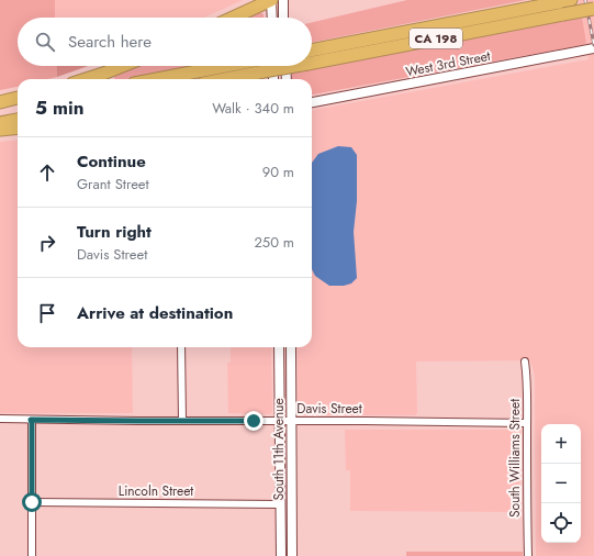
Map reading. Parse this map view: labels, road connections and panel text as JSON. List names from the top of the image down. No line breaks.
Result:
{"streets":{"highway":["CA 198"],"main road":["West 3rd Street","South 11th Avenue"],"street":["Davis Street","South Williams Street","Lincoln Street"]},"crossings":[["Davis Street","South 11th Avenue"],["Davis Street","South Williams Street"],["South 11th Avenue","Lincoln Street"]],"page":{"search":"Search here","heading":["5 min","Walk · 340 m"],"list":[["Continue","Grant Street","90 m"],["Turn right","Davis Street","250 m"],"Arrive at destination"],"map_buttons":["+","−"]}}
